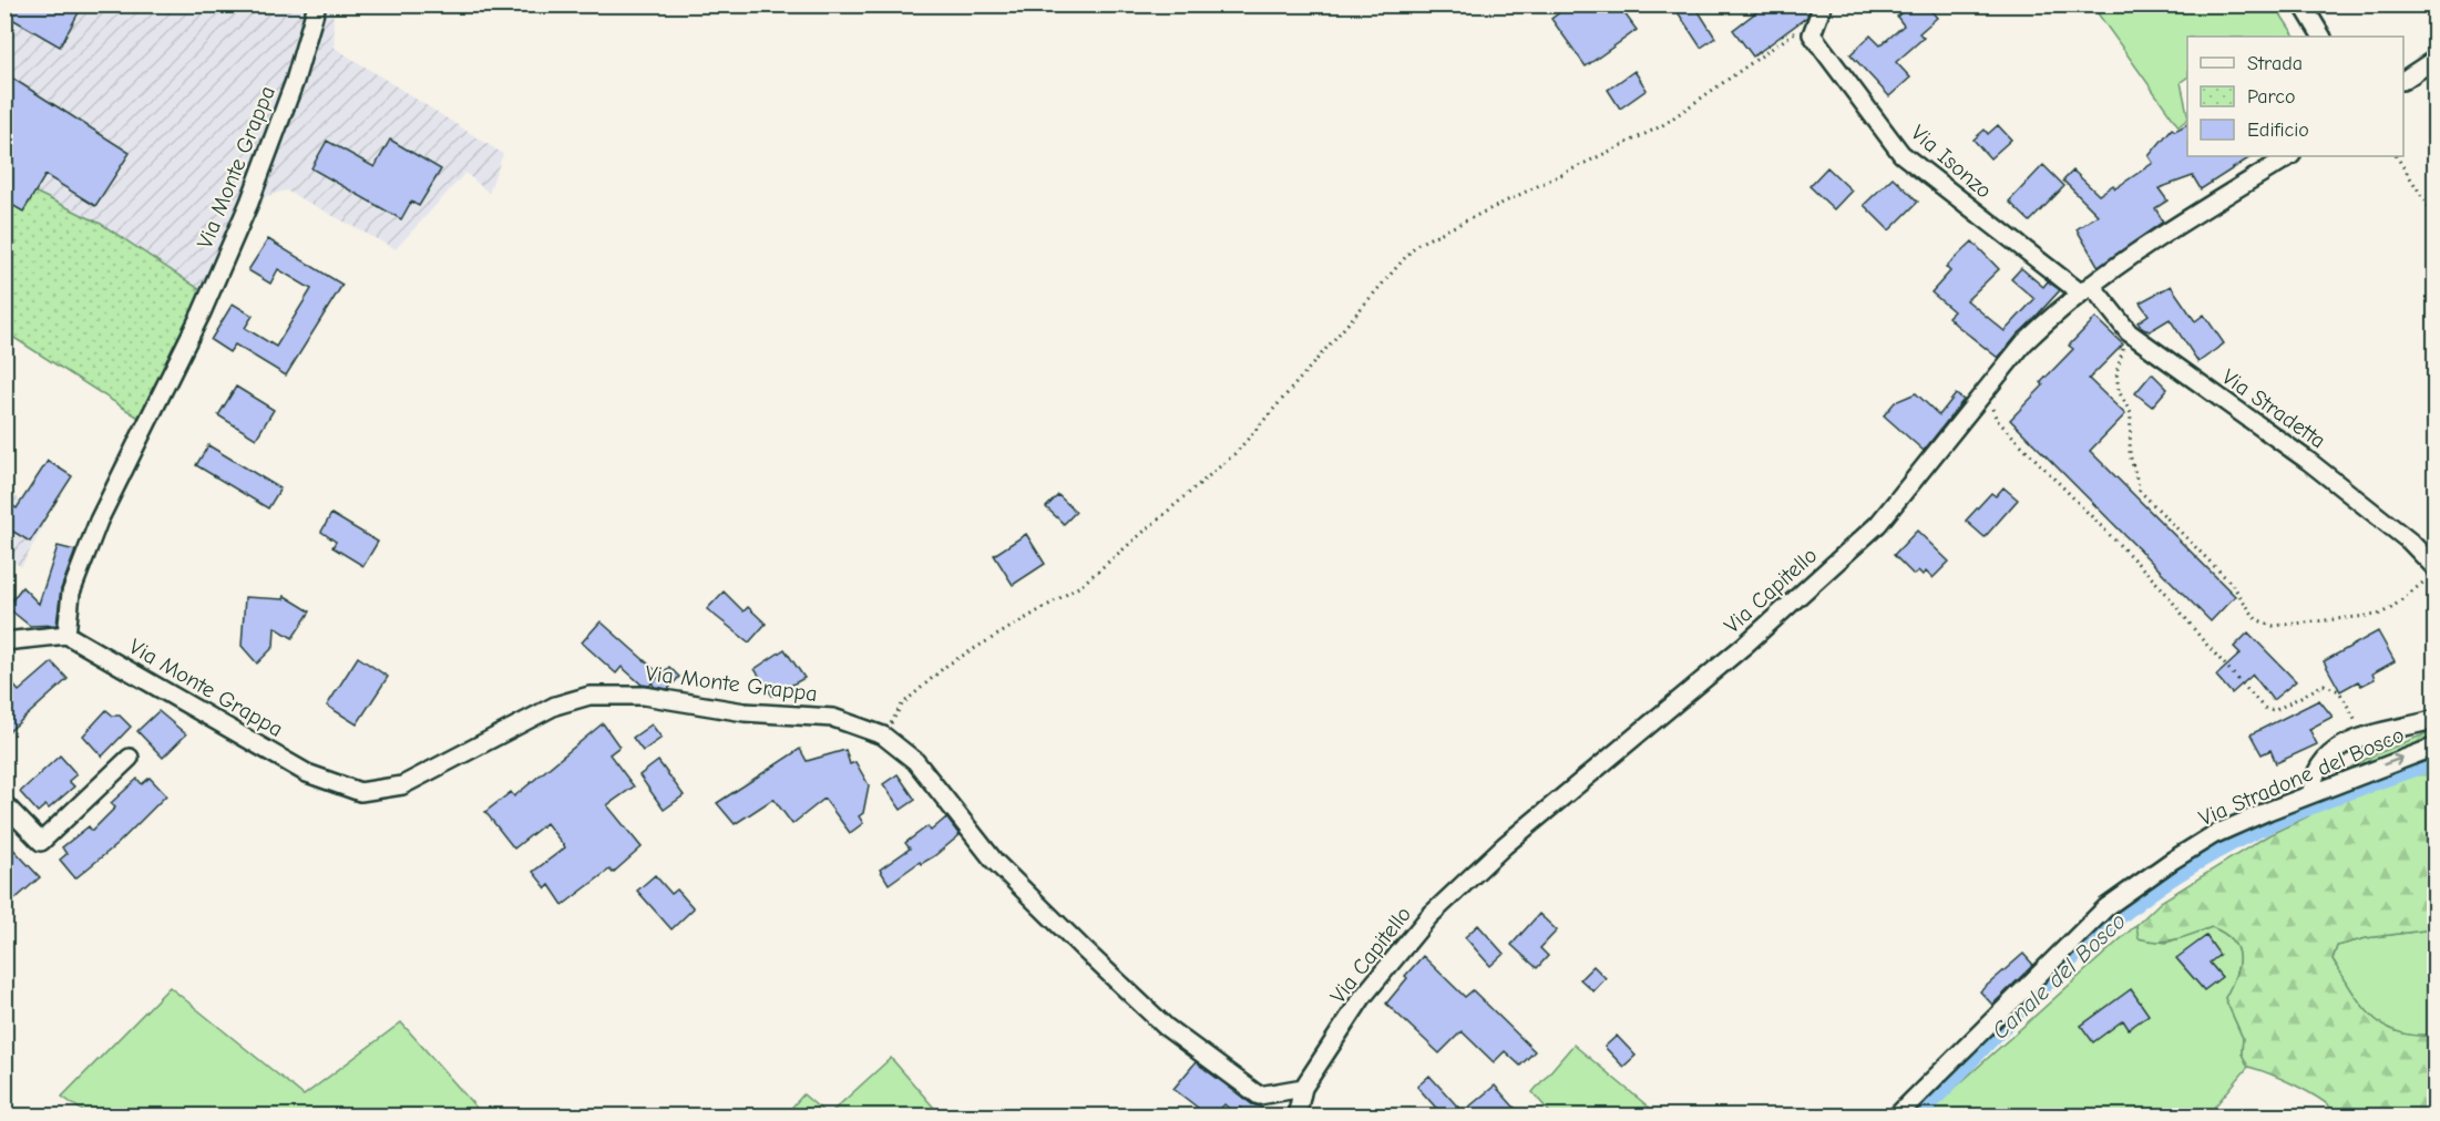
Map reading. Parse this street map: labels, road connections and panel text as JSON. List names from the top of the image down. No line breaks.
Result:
{"streets":{"street":["Via Isonzo","Via Monte Grappa","Via Stradetta","Via Capitello","Via Stradone del Bosco"]},"crossings":[["Via Isonzo","Via Stradetta"],["Via Isonzo","Via Capitello"],["Via Monte Grappa","Via Capitello"],["Via Stradetta","Via Capitello"]],"water":["Canale del Bosco"],"legend":["Strada","Parco","Edificio"]}
